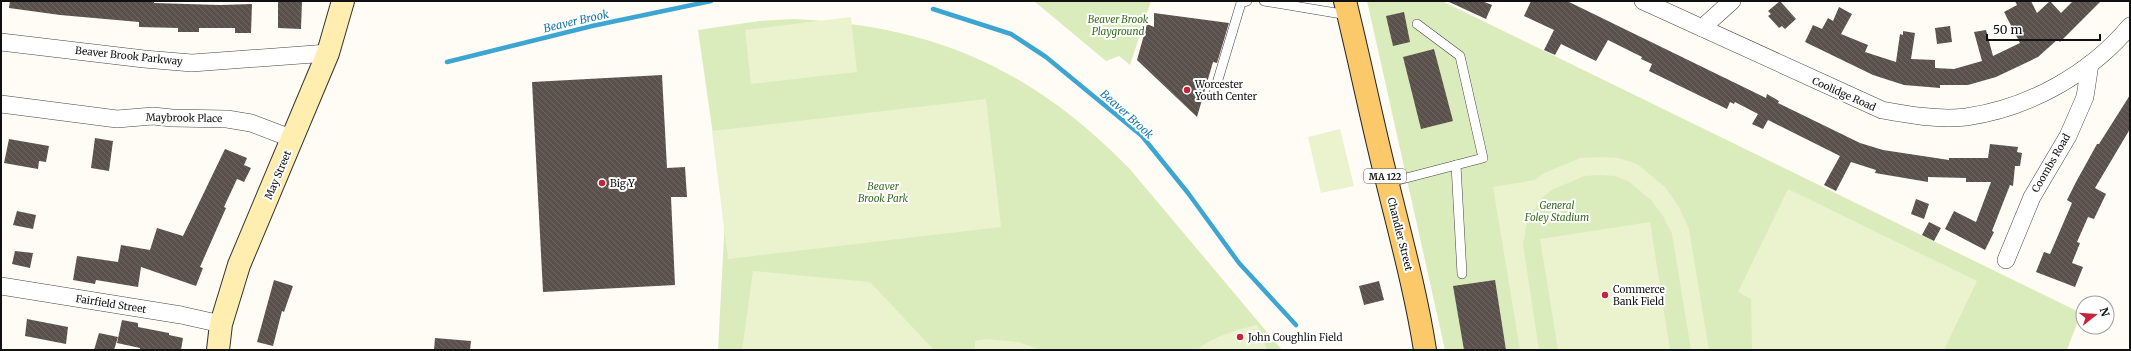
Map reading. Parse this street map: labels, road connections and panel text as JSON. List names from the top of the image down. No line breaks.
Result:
{"streets":{"main road":["MA 122","Chandler Street"],"street":["Beaver Brook Parkway","Coolidge Road","Maybrook Place","Coombs Road","May Street","Fairfield Street"]},"crossings":[["Beaver Brook Parkway","May Street"],["Coolidge Road","Coombs Road"],["Maybrook Place","May Street"],["May Street","Fairfield Street"]],"water":["Beaver Brook"],"parks":["Beaver Brook Playground","Beaver Brook Park","General Foley Stadium"],"places":["Worcester Youth Center","Big Y","Commerce Bank Field","John Coughlin Field"],"scale_bar":"50 m","north":"right"}
